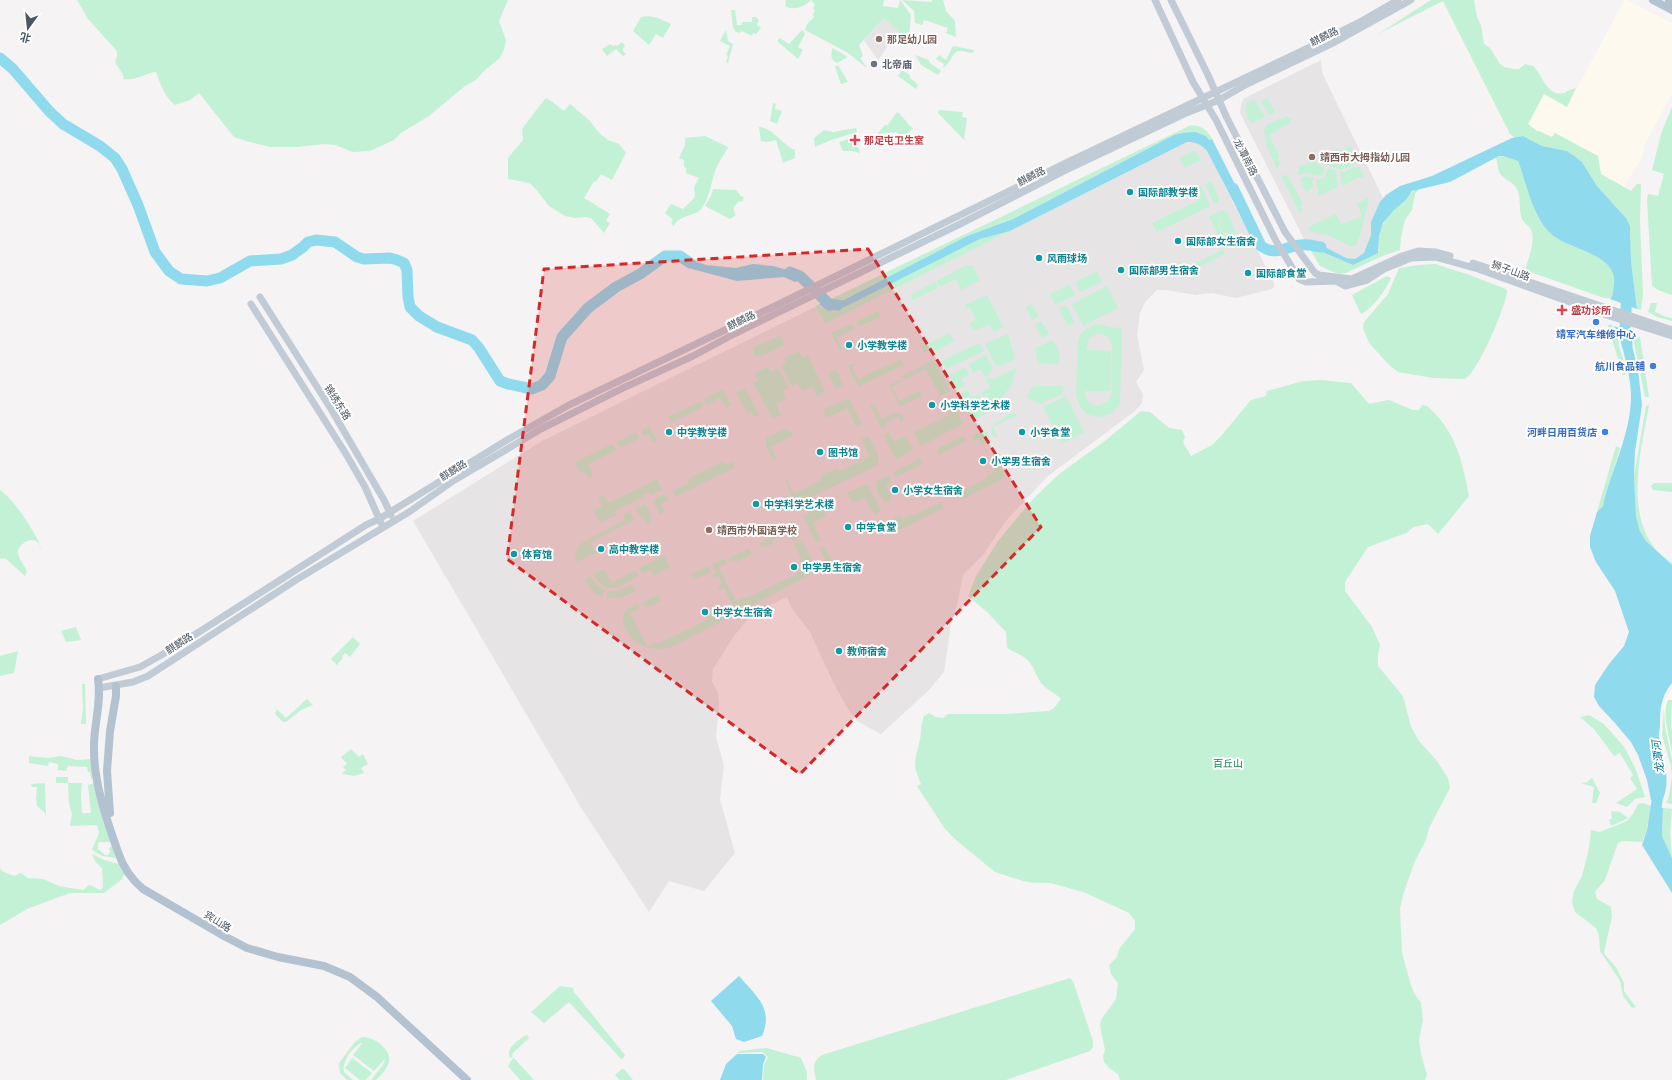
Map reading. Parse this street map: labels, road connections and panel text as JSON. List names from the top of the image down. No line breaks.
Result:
{"streets":{"main road":["麒麟路","龙潭南路","狮子山路","锦绣东路","宾山路"]},"crossings":[["麒麟路","龙潭南路"],["麒麟路","锦绣东路"],["麒麟路","宾山路"],["龙潭南路","狮子山路"]],"water":["龙潭河"],"parks":["百丘山"],"places":{"other":["那足幼儿园","北帝庙","靖西市大拇指幼儿园","国际部教学楼","国际部女生宿舍","风雨球场","国际部男生宿舍","国际部食堂","靖军汽车维修中心","小学教学楼","航川食品铺","小学科学艺术楼","中学教学楼","小学食堂","河畔日用百货店","图书馆","小学男生宿舍","小学女生宿舍","中学科学艺术楼","中学食堂","靖西市外国语学校","高中教学楼","体育馆","中学男生宿舍","中学女生宿舍","教师宿舍"],"health":["那足屯卫生室","盛功诊所"]},"north":"bottom"}
